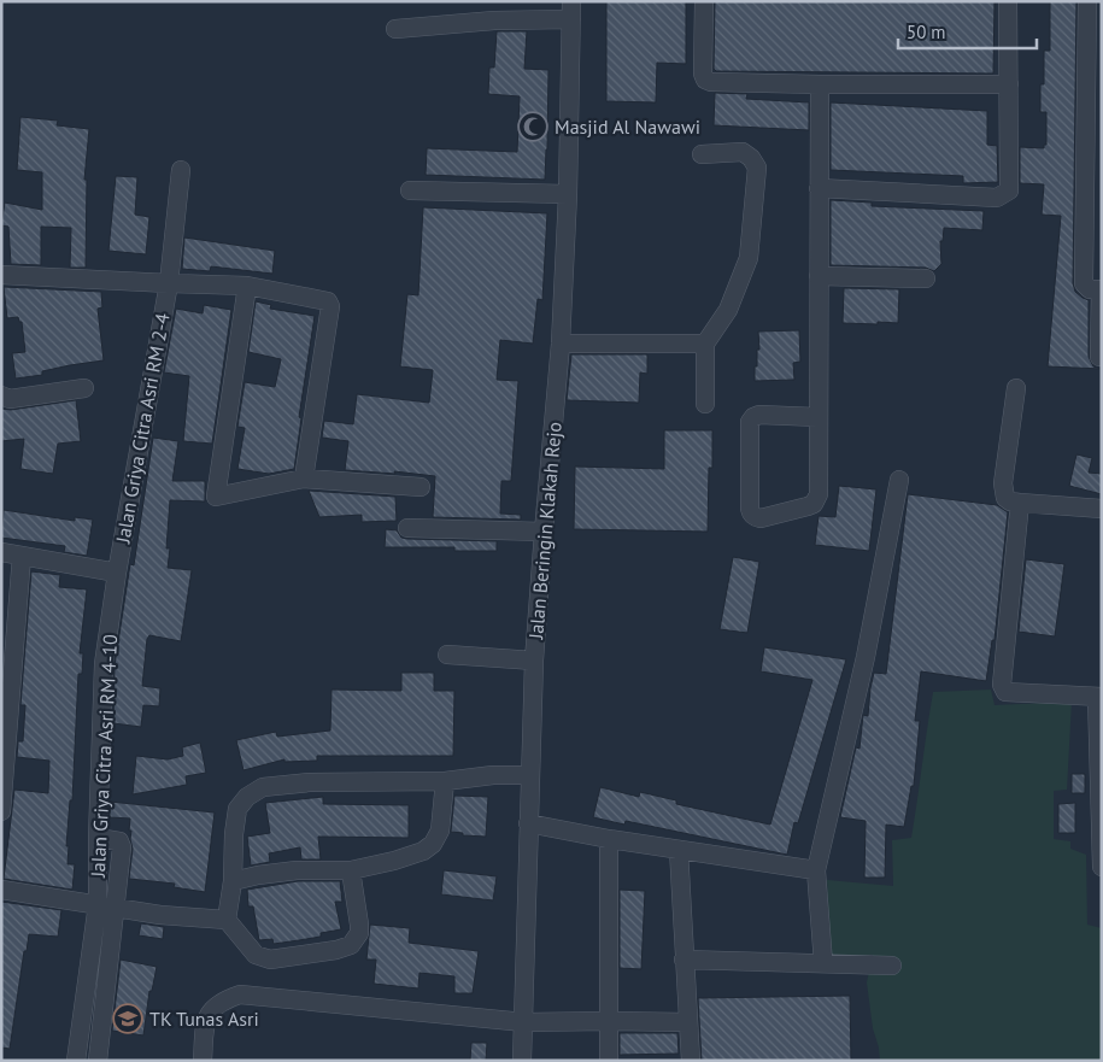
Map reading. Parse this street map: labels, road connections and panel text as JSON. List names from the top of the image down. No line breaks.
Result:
{"streets":{"street":["Jalan Griya Citra Asri RM 2-4","Jalan Beringin Klakah Rejo","Jalan Griya Citra Asri RM 4-10"]},"crossings":[["Jalan Griya Citra Asri RM 2-4","Jalan Griya Citra Asri RM 4-10"]],"places":{"mosque":["Masjid Al Nawawi"],"school or university":["TK Tunas Asri"]},"scale_bar":"50 m"}
